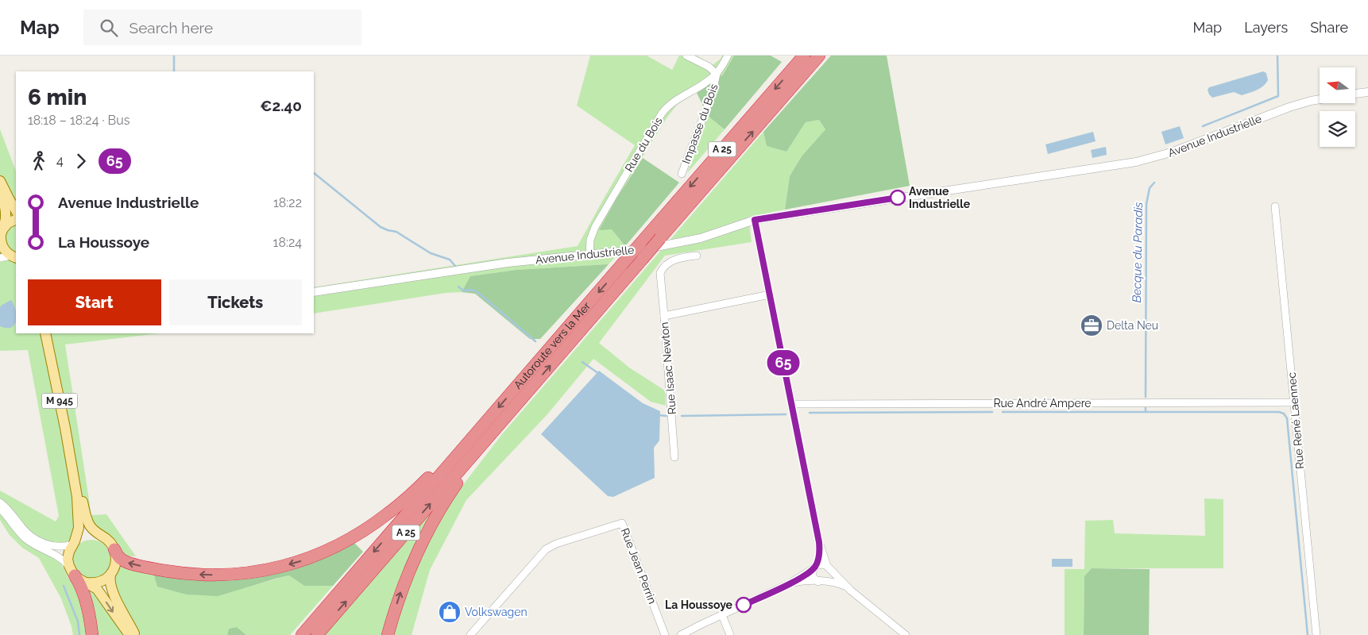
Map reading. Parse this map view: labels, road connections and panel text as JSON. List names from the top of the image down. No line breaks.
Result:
{"streets":{"highway":["A 25","Autoroute vers la Mer"],"main road":["M 945"],"street":["Impasse du Bois","Avenue Industrielle","Rue du Bois","Rue Isaac Newton","Rue André Ampere","Rue René Laennec","Rue Jean Perrin"]},"crossings":[["Impasse du Bois","Rue du Bois"],["Avenue Industrielle","Rue du Bois"],["Rue André Ampere","Rue René Laennec"]],"water":["Becque du Paradis"],"places":{"other":["Avenue Industrielle","La Houssoye"],"office":["Delta Neu"],"shop":["Volkswagen"]},"lines":["bus line 65"],"north":"left","page":{"header":"Map","search":"Search here","nav":["Map","Layers","Share"],"on_map":"65","heading":["6 min","18:18 – 18:24 · Bus","€2.40"],"legs":["4","65"],"list":[{"name":"Avenue Industrielle","value":"18:22"},{"name":"La Houssoye","value":"18:24"}],"buttons":["Start","Tickets"]}}
